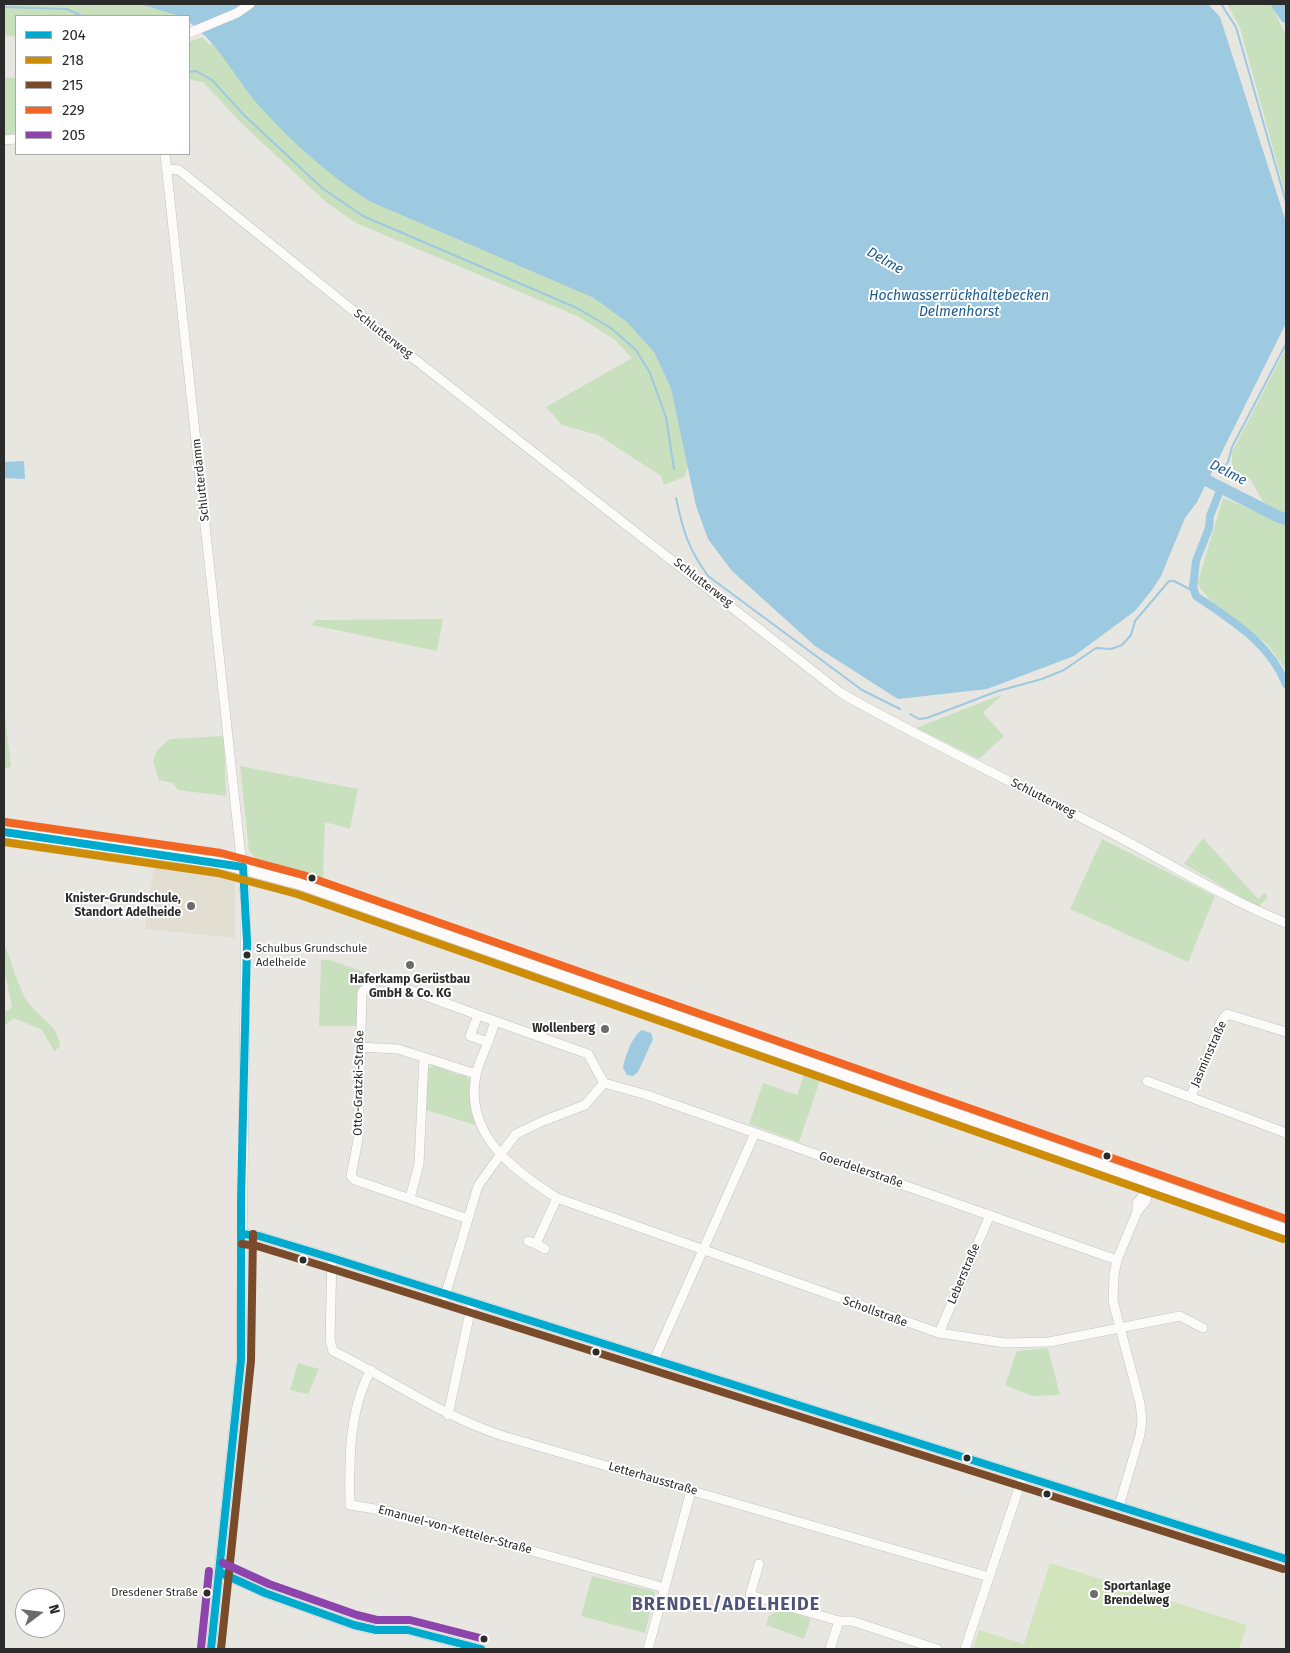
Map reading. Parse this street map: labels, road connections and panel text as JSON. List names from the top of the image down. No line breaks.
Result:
{"streets":{"street":["Schlutterweg","Schlutterdamm","Jasminstraße","Otto-Gratzki-Straße","Goerdelerstraße","Leberstraße","Schollstraße","Letterhausstraße","Emanuel-von-Ketteler-Straße"]},"crossings":[["Schlutterweg","Schlutterdamm"],["Goerdelerstraße","Leberstraße"],["Leberstraße","Schollstraße"],["Letterhausstraße","Emanuel-von-Ketteler-Straße"]],"districts":["BRENDEL/ADELHEIDE"],"water":["Delme","Hochwasserrückhaltebecken Delmenhorst"],"places":["Knister-Grundschule, Standort Adelheide","Schulbus Grundschule Adelheide","Haferkamp Gerüstbau GmbH & Co. KG","Wollenberg","Dresdener Straße","Sportanlage Brendelweg"],"lines":["transit line 229","transit line 204","transit line 218","transit line 215","transit line 205"],"legend":["204","218","215","229","205"],"north":"right"}
